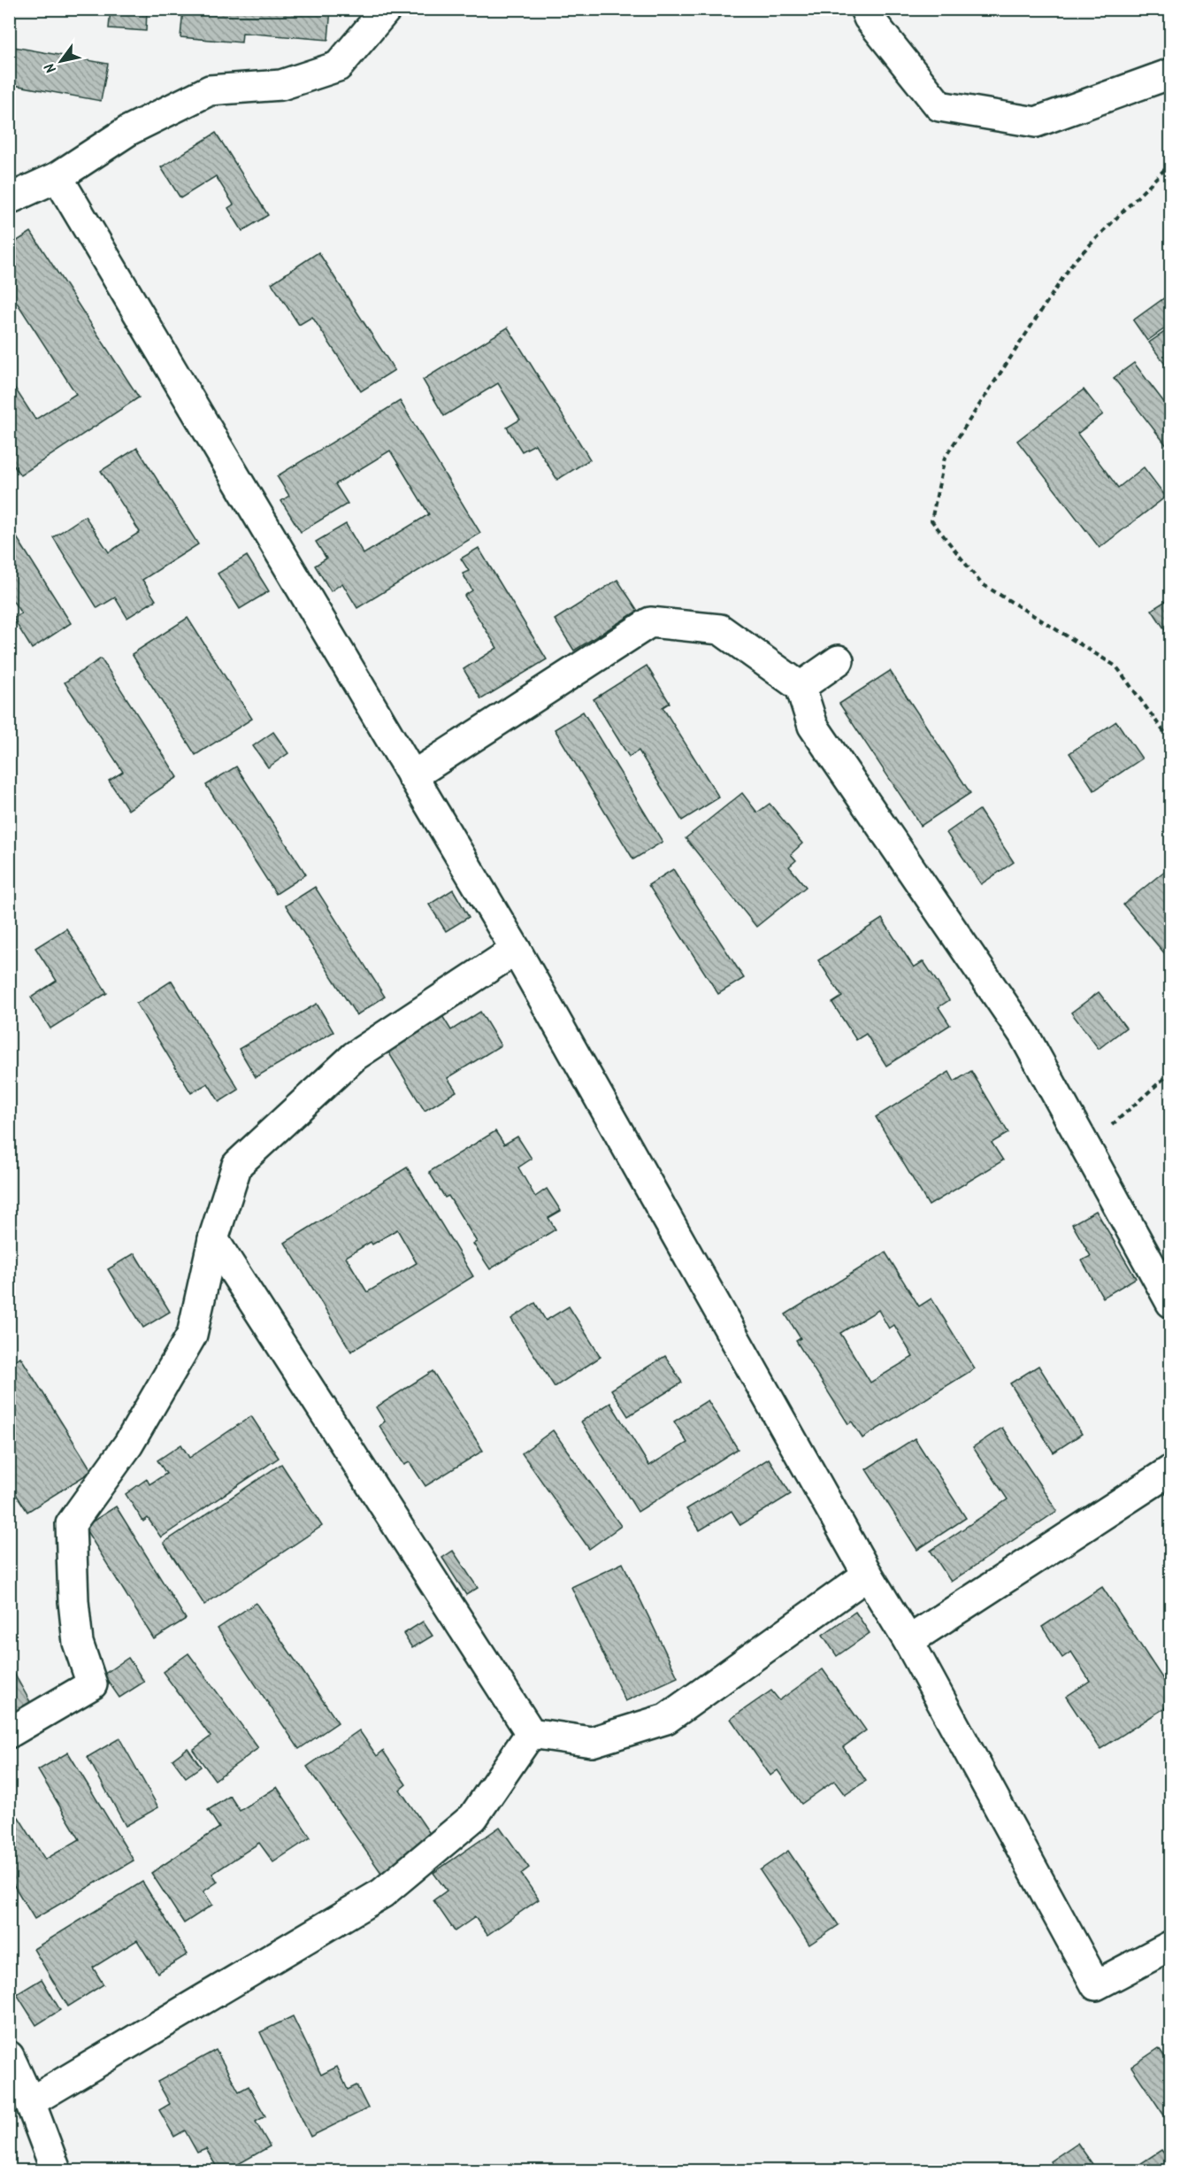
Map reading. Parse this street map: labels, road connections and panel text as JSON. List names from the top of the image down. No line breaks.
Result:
{"north":"bottom left"}
